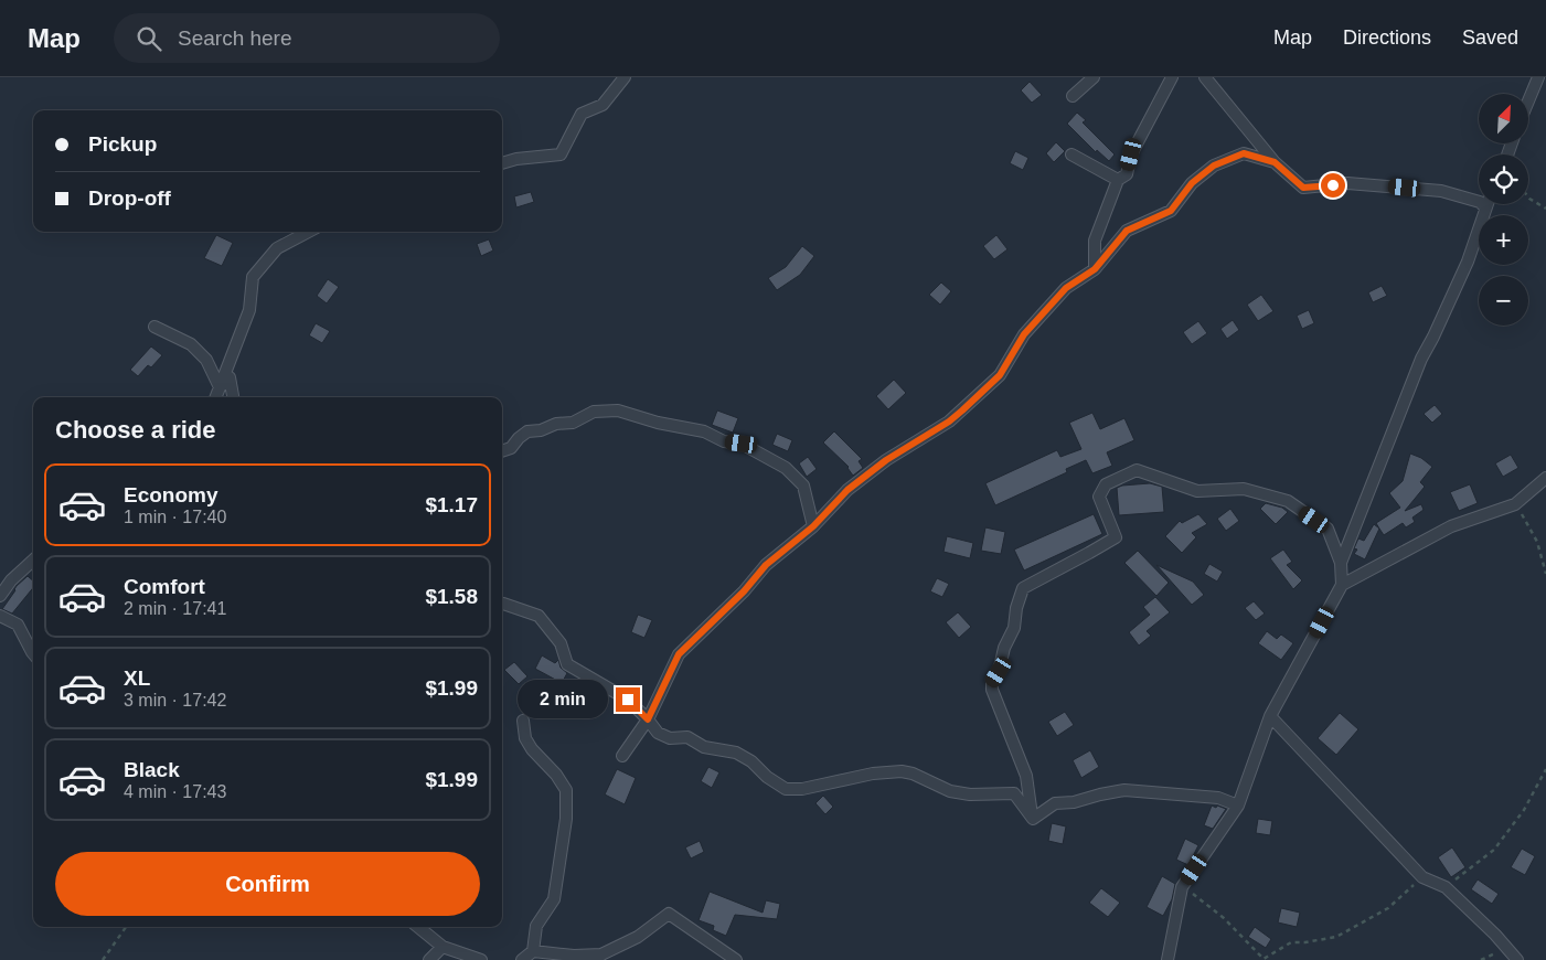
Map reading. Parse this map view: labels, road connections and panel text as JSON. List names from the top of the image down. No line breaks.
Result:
{"north":"top right","page":{"header":"Map","search":"Search here","nav":["Map","Directions","Saved"],"map_buttons":["+","−"],"banner":["Pickup","Drop-off"],"heading":"Choose a ride","list":[{"name":"Economy","note":"1 min · 17:40","value":"$1.17"},{"name":"Comfort","note":"2 min · 17:41","value":"$1.58"},{"name":"XL","note":"3 min · 17:42","value":"$1.99"},{"name":"Black","note":"4 min · 17:43","value":"$1.99"}],"bubble":"2 min","buttons":"Confirm"}}
